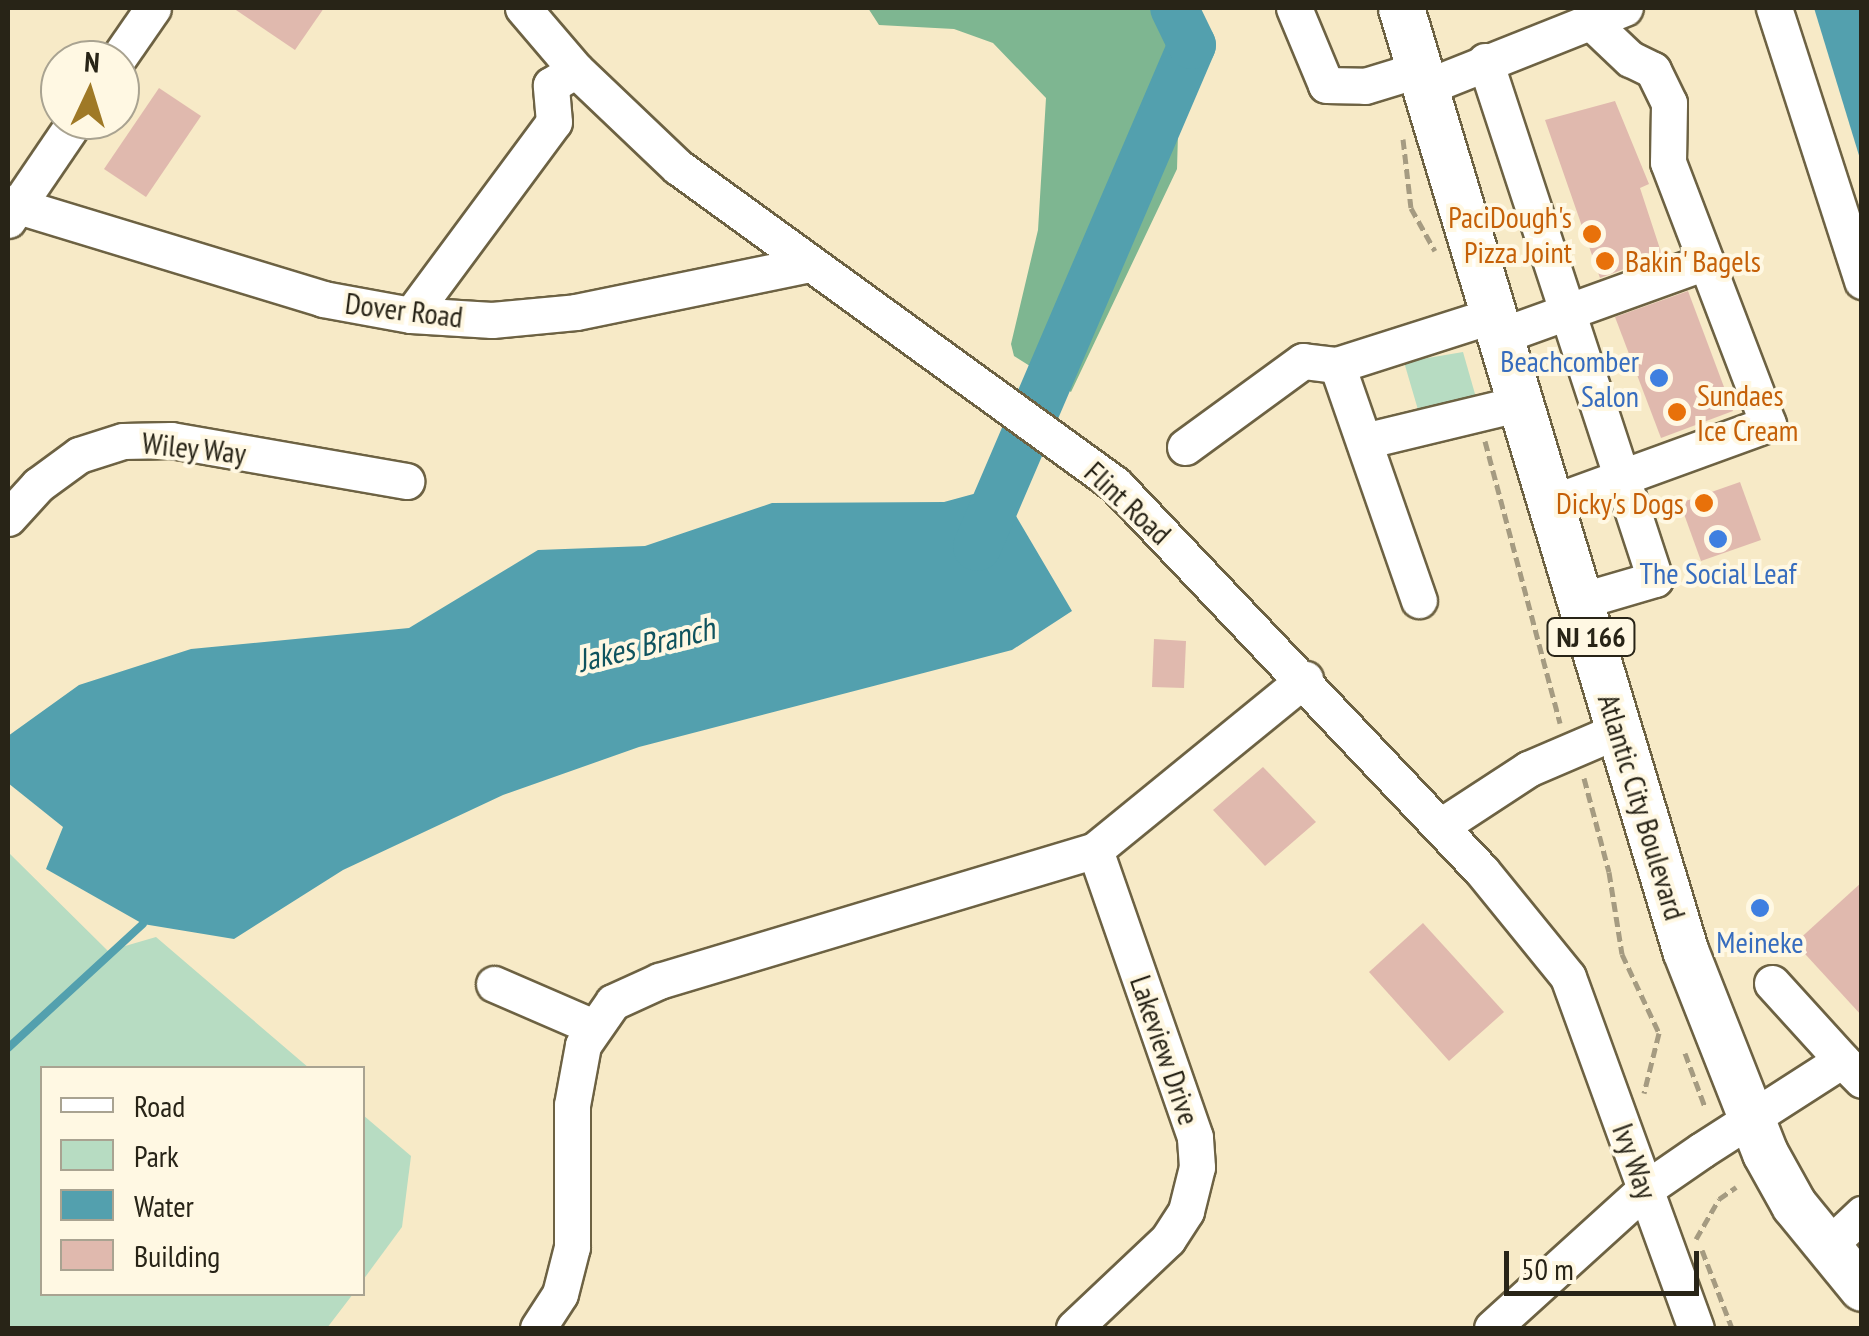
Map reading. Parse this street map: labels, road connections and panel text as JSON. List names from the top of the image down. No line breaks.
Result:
{"streets":{"main road":["NJ 166","Atlantic City Boulevard"],"street":["Dover Road","Wiley Way","Flint Road","Lakeview Drive","Ivy Way"]},"crossings":[["Dover Road","Flint Road"],["Flint Road","Ivy Way"]],"water":["Jakes Branch"],"places":["PaciDough's Pizza Joint","Bakin' Bagels","Beachcomber Salon","Sundaes Ice Cream","Dicky's Dogs","The Social Leaf","Meineke"],"legend":["Road","Park","Water","Building"],"scale_bar":"50 m","north":"top"}
